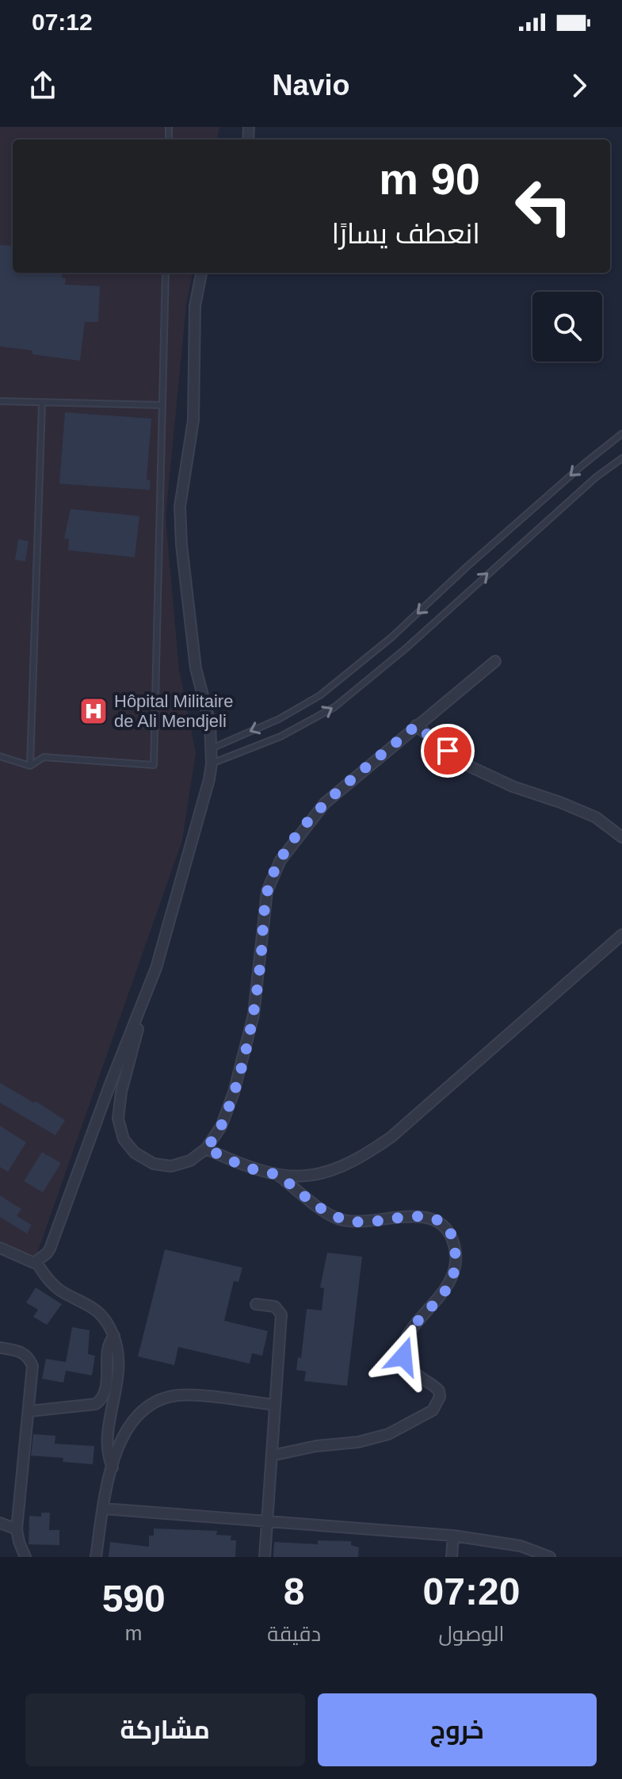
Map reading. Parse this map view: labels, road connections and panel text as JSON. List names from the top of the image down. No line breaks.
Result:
{"places":{"hospital":["Hôpital Militaire de Ali Mendjeli"]},"page":{"status":"07:12","header":"Navio","turn":["90 m","انعطف يسارًا"],"eta":["07:20","الوصول","8","دقيقة","590","m"],"buttons":["خروج","مشاركة"]}}
